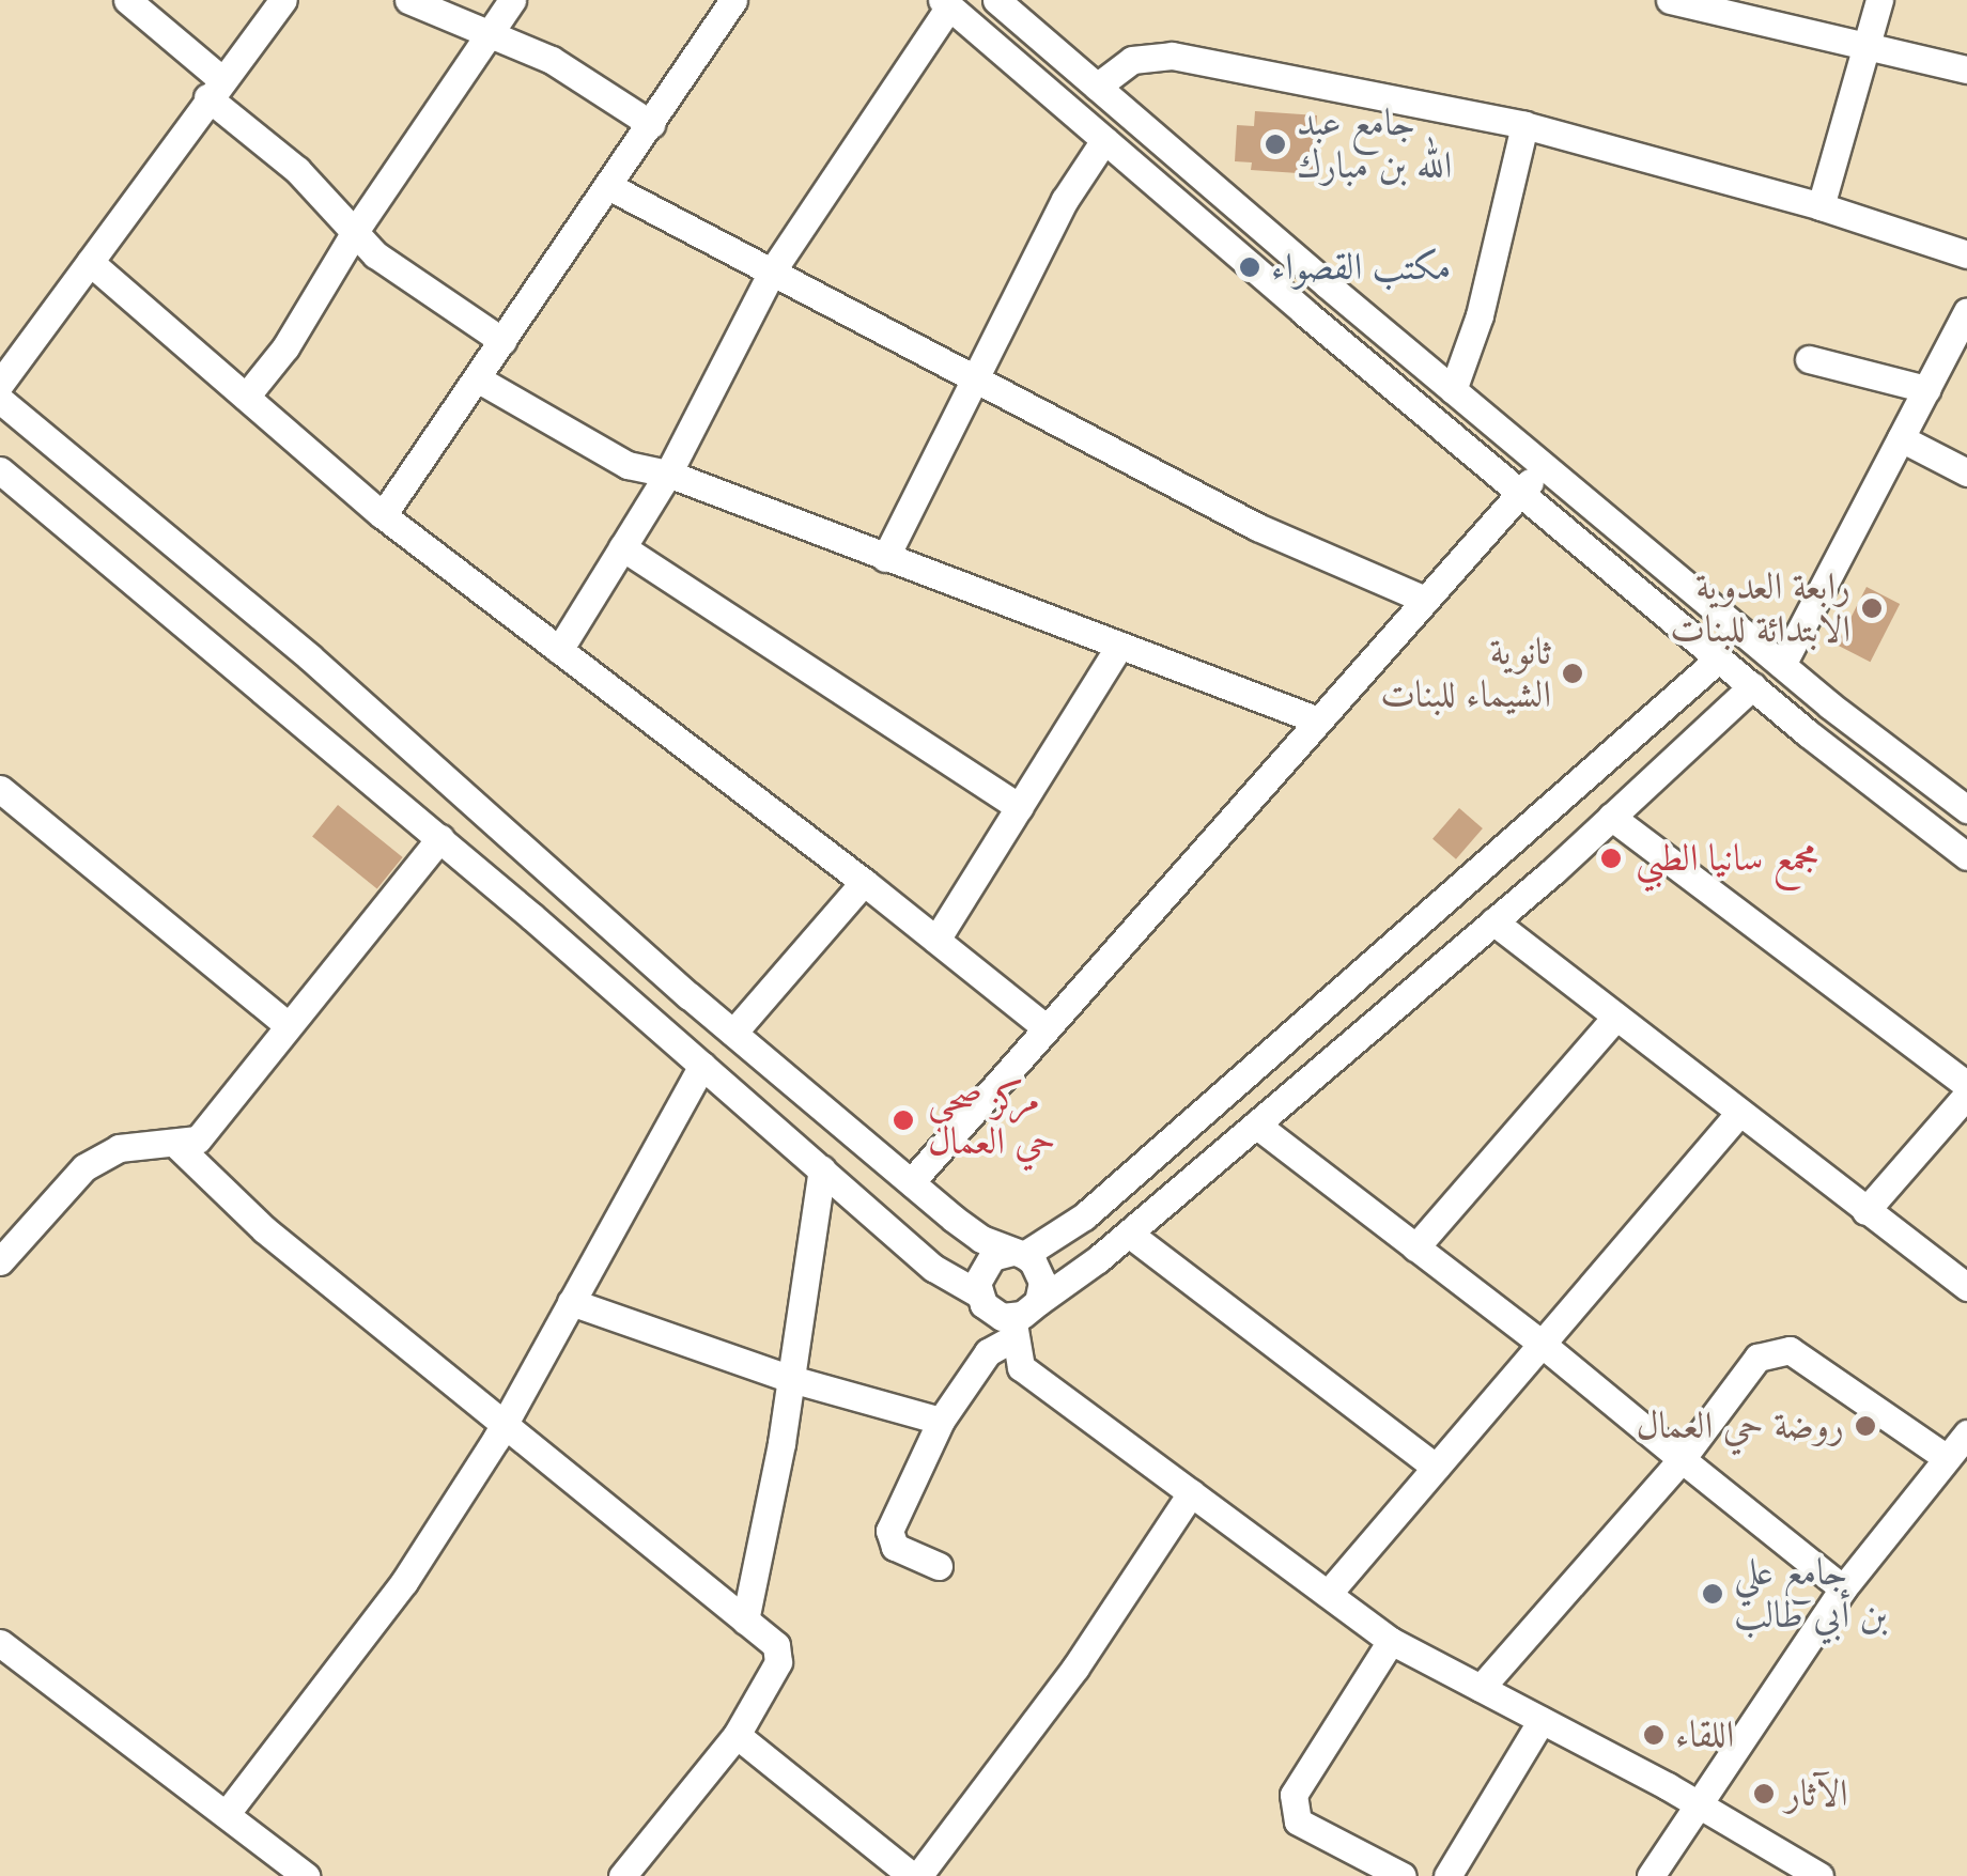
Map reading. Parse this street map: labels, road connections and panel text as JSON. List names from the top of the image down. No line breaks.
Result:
{"places":["جامع عبد الله بن مبارك","مكتب القصواء","رابعة العدوية الابتدائة للبنات","ثانوية الشيماء للبنات","مجمع سانيا الطبي","مركز صحي حي العمال","روضة حي العمال","جامع علي بن أبي طالب","اللقاء","الآثار"]}
